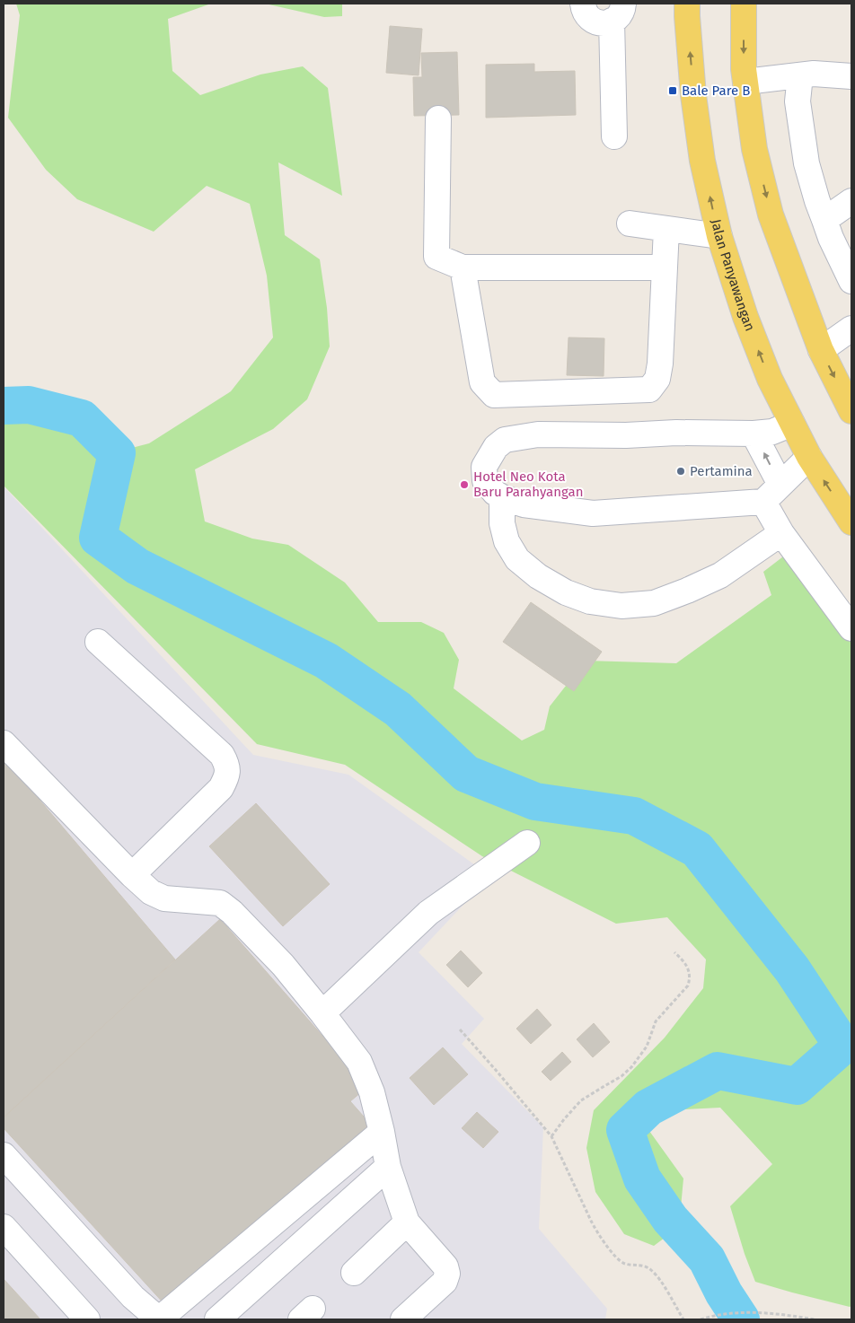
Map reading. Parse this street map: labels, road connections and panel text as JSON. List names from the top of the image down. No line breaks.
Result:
{"streets":{"main road":["Jalan Panyawangan"]},"places":{"transit":["Bale Pare B"],"other":["Pertamina","Hotel Neo Kota Baru Parahyangan"]}}
